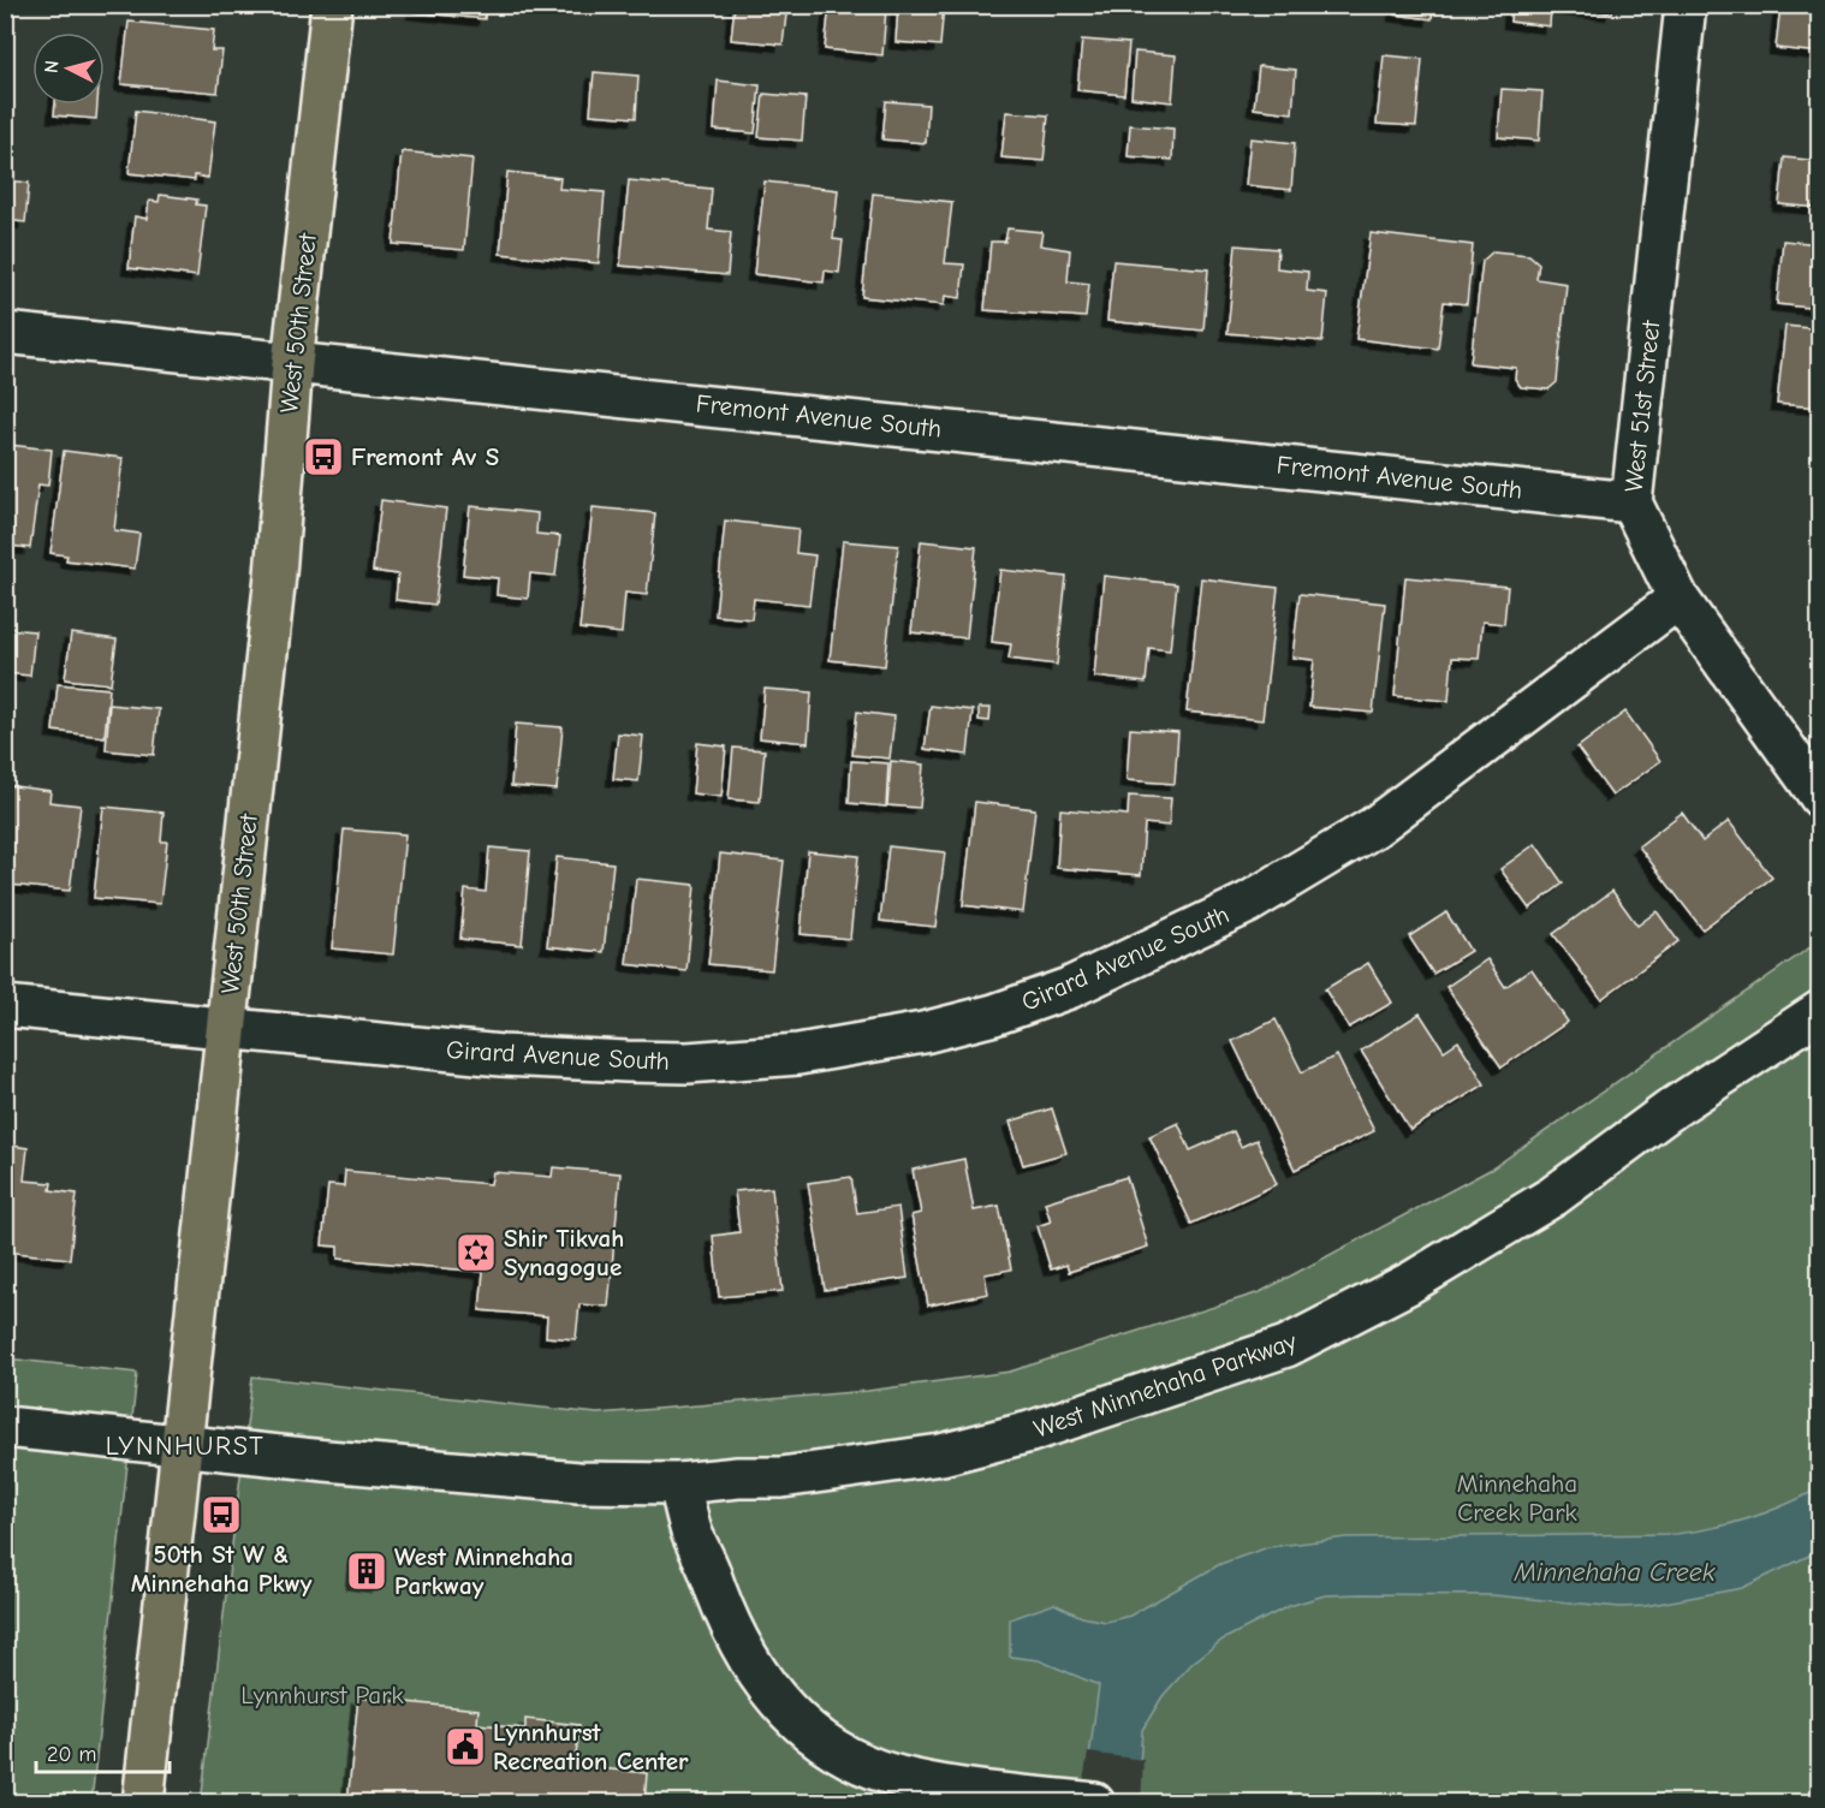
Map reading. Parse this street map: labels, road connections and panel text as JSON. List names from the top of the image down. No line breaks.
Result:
{"streets":{"main road":["West 50th Street"],"street":["West 51st Street","Fremont Avenue South","Girard Avenue South","West Minnehaha Parkway"]},"crossings":[["West 50th Street","Fremont Avenue South"],["West 50th Street","Girard Avenue South"],["West 50th Street","West Minnehaha Parkway"],["West 51st Street","Fremont Avenue South"],["West 51st Street","Girard Avenue South"]],"districts":["LYNNHURST"],"water":["Minnehaha Creek"],"parks":["Minnehaha Creek Park","Lynnhurst Park"],"places":{"bus stop":["Fremont Av S","50th St W & Minnehaha Pkwy"],"synagogue":["Shir Tikvah Synagogue"],"building":["West Minnehaha Parkway"],"public building":["Lynnhurst Recreation Center"]},"scale_bar":"20 m","north":"left"}
